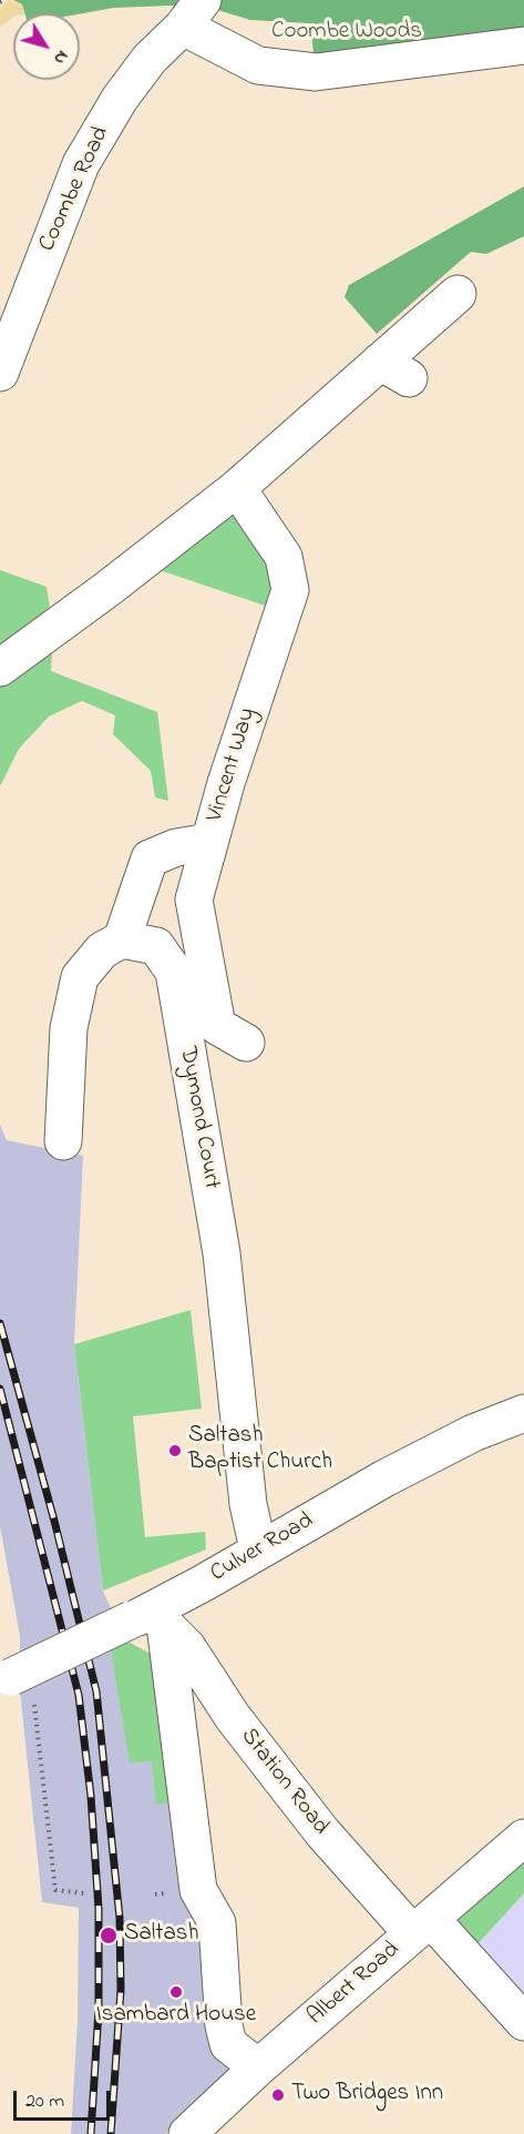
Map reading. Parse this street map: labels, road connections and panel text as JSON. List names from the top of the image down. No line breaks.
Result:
{"streets":{"street":["Coombe Road","Vincent Way","Dymond Court","Culver Road","Station Road","Albert Road"]},"crossings":[["Dymond Court","Culver Road"],["Culver Road","Station Road"],["Station Road","Albert Road"]],"parks":["Coombe Woods"],"places":["Saltash Baptist Church","Saltash","Isambard House","Two Bridges Inn"],"scale_bar":"20 m","north":"bottom right"}
